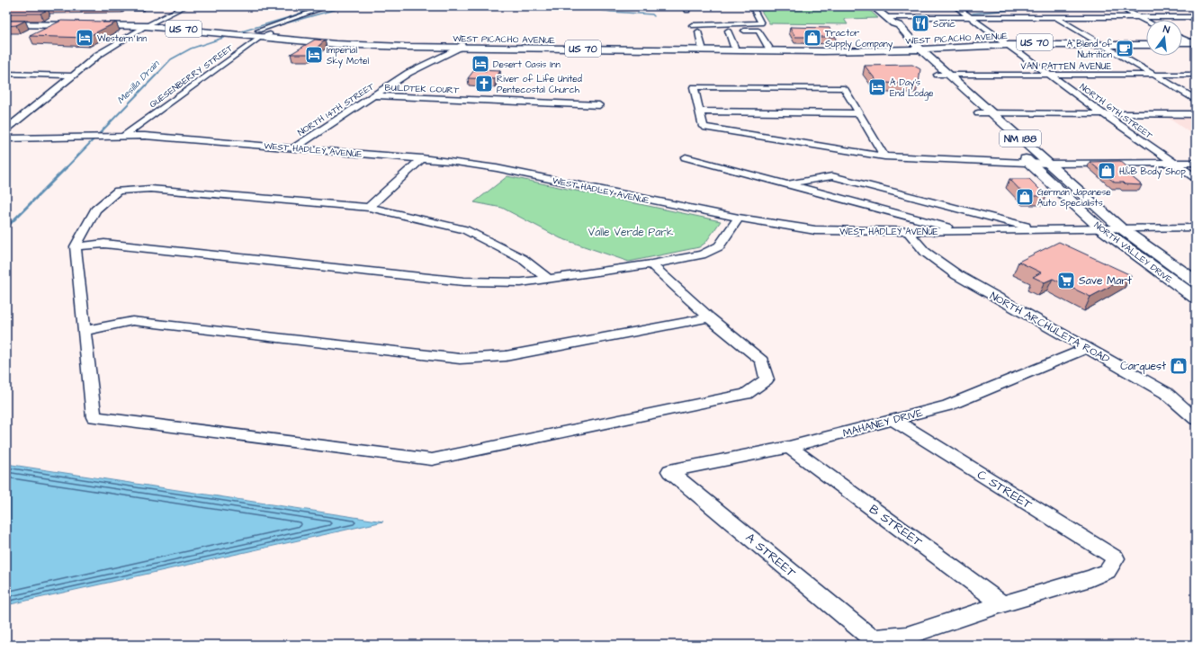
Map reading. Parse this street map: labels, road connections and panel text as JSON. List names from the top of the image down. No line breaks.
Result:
{"streets":{"main road":["US 70","WEST PICACHO AVENUE","NM 188","NORTH VALLEY DRIVE"],"street":["VAN PATTEN AVENUE","QUESENBERRY STREET","BUILDTEK COURT","NORTH 14TH STREET","NORTH 6TH STREET","WEST HADLEY AVENUE","NORTH ARCHULETA ROAD","MAHANEY DRIVE","C STREET","B STREET","A STREET"]},"crossings":[["WEST PICACHO AVENUE","QUESENBERRY STREET"],["WEST PICACHO AVENUE","NORTH 14TH STREET"],["WEST PICACHO AVENUE","NORTH 6TH STREET"],["WEST PICACHO AVENUE","NORTH VALLEY DRIVE"],["VAN PATTEN AVENUE","NORTH 6TH STREET"],["VAN PATTEN AVENUE","NORTH VALLEY DRIVE"],["QUESENBERRY STREET","WEST HADLEY AVENUE"],["BUILDTEK COURT","NORTH 14TH STREET"],["NORTH 14TH STREET","WEST HADLEY AVENUE"],["WEST HADLEY AVENUE","NORTH VALLEY DRIVE"],["WEST HADLEY AVENUE","NORTH ARCHULETA ROAD"],["NORTH ARCHULETA ROAD","MAHANEY DRIVE"],["MAHANEY DRIVE","C STREET"],["MAHANEY DRIVE","B STREET"],["MAHANEY DRIVE","A STREET"],["C STREET","B STREET"],["C STREET","A STREET"],["B STREET","A STREET"]],"water":["Mesilla Drain"],"parks":["Valle Verde Park"],"places":{"restaurant":["Sonic"],"hotel":["Western Inn","Imperial Sky Motel","Desert Oasis Inn","A Day's End Lodge"],"shop":["Tractor Supply Company","H&B Body Shop","German Japanese Auto Specialists","Carquest"],"cafe":["A Blend of Nutrition"],"church":["River of Life United Pentecostal Church"],"supermarket":["Save Mart"]},"north":"top"}
